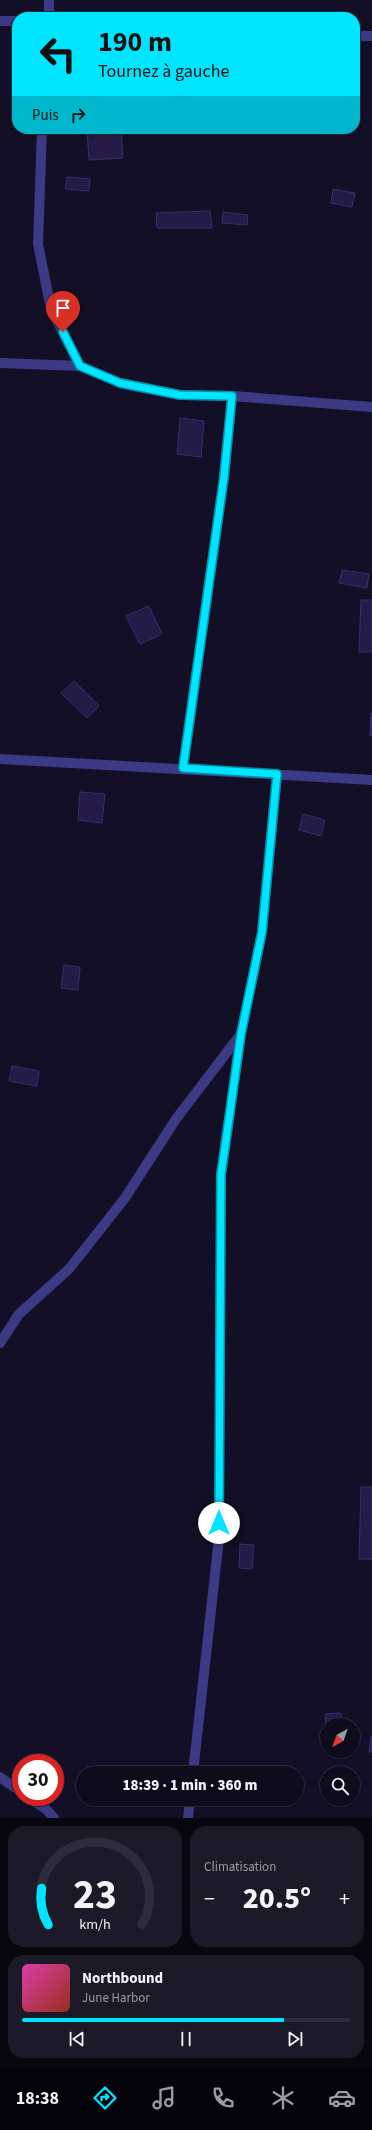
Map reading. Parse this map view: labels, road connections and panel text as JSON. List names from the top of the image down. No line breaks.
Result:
{"north":"bottom left","page":{"turn":["190 m","Tournez à gauche"],"then":"Puis","limit":"30","trip":"18:39 · 1 min · 360 m","tile":"Climatisation","heat":["−","20.5°","+"],"song":["Northbound","June Harbor"],"tabs":"18:38","gauge":["23","km/h"]}}
